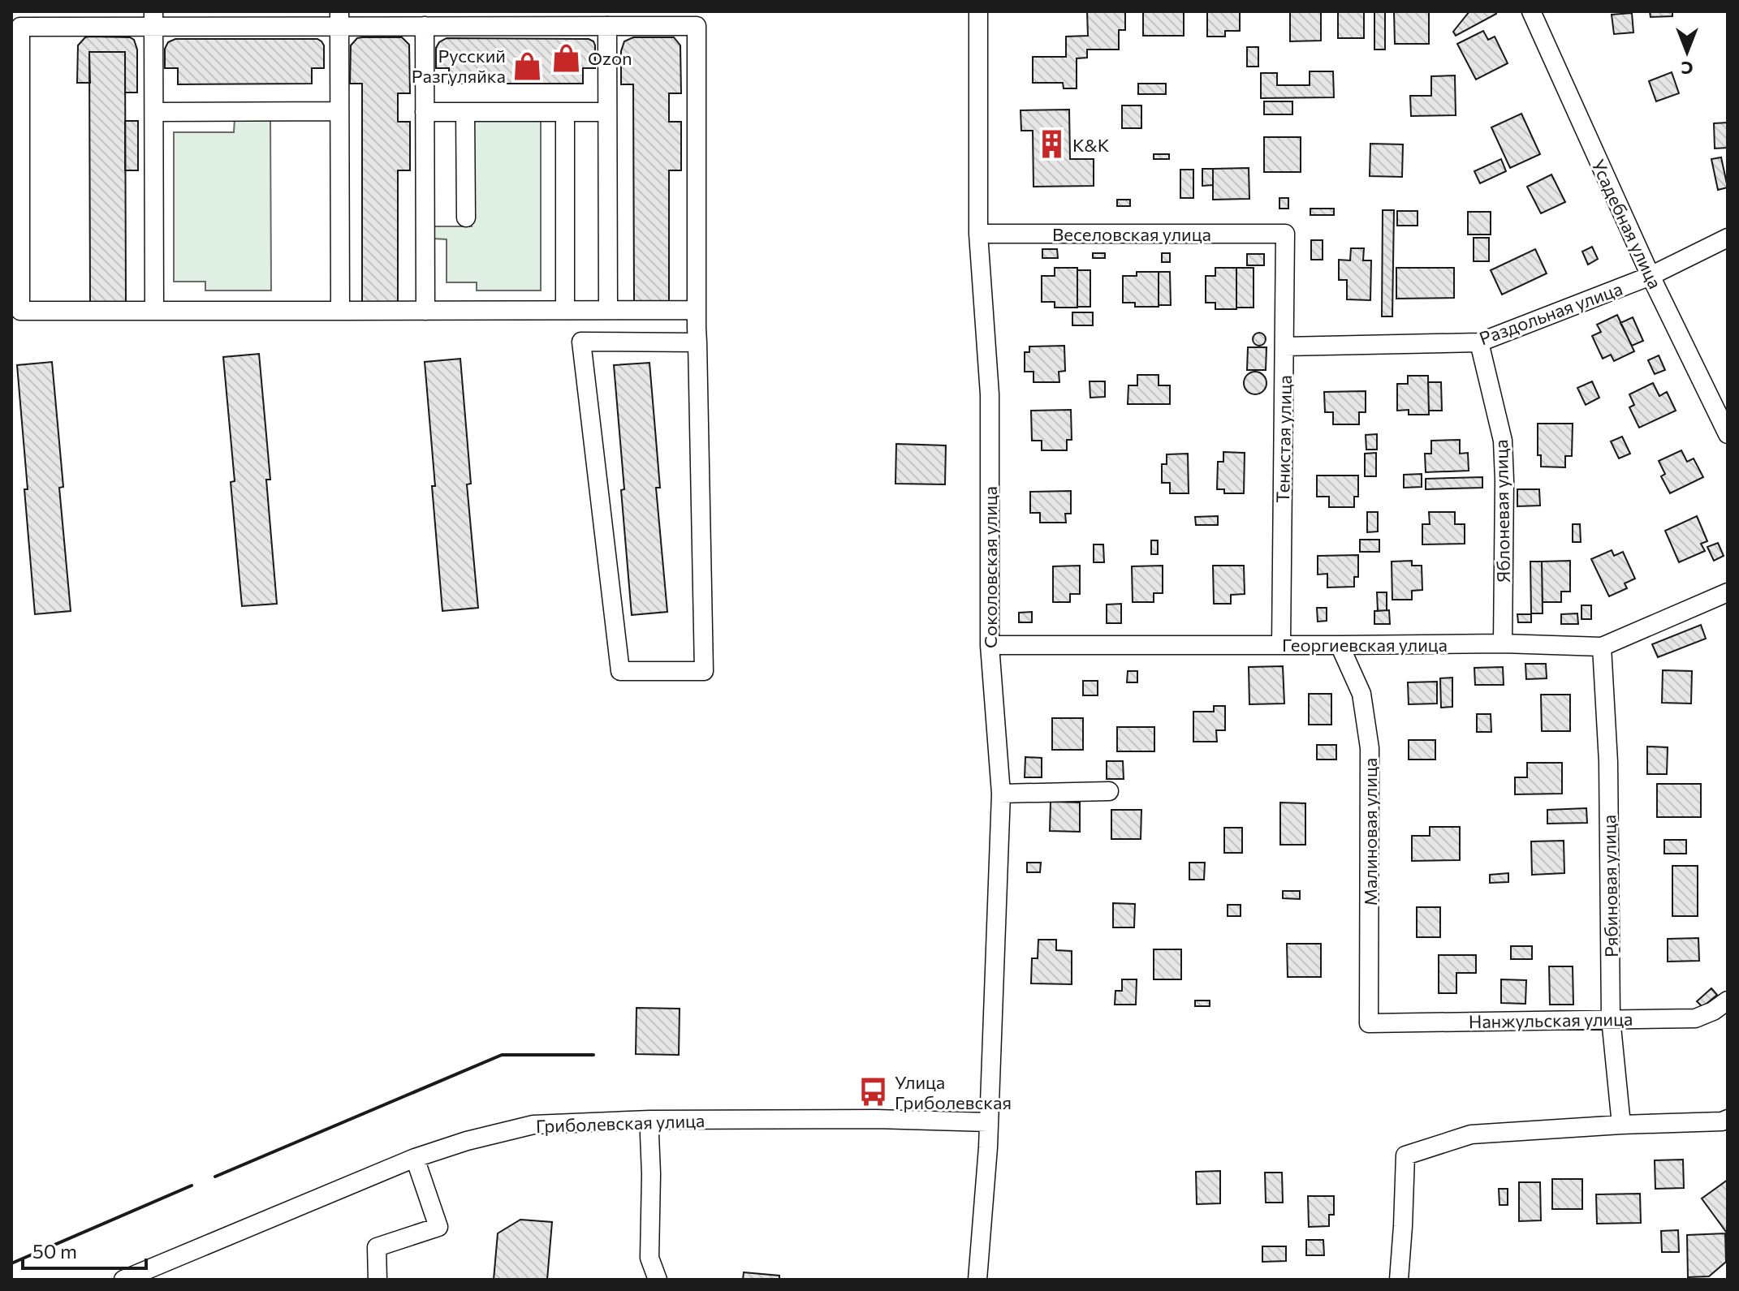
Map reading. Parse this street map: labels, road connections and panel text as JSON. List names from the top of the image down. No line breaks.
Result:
{"streets":{"street":["Усадебная улица","Веселовская улица","Раздольная улица","Тенистая улица","Яблоневая улица","Соколовская улица","Георгиевская улица","Малиновая улица","Рябиновая улица","Нанжульская улица","Гриболевская улица"]},"crossings":[["Усадебная улица","Раздольная улица"],["Веселовская улица","Тенистая улица"],["Веселовская улица","Соколовская улица"],["Раздольная улица","Тенистая улица"],["Раздольная улица","Яблоневая улица"],["Тенистая улица","Георгиевская улица"],["Яблоневая улица","Георгиевская улица"],["Соколовская улица","Георгиевская улица"],["Соколовская улица","Гриболевская улица"],["Георгиевская улица","Малиновая улица"],["Георгиевская улица","Рябиновая улица"],["Малиновая улица","Нанжульская улица"],["Рябиновая улица","Нанжульская улица"]],"places":{"shop":["Ozon","Русский Разгуляйка"],"building":["K&K"],"bus stop":["Улица Гриболевская"]},"scale_bar":"50 m","north":"bottom"}
